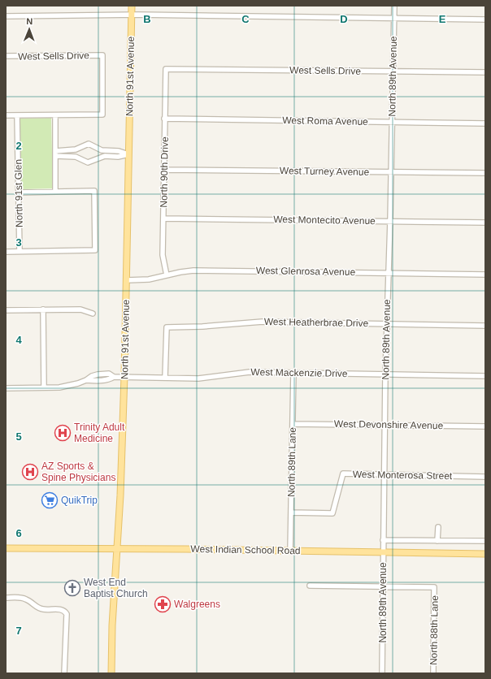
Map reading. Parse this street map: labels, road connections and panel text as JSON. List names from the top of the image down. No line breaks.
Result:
{"streets":{"main road":["North 91st Avenue","West Indian School Road"],"street":["West Sells Drive","North 89th Avenue","West Roma Avenue","West Turney Avenue","North 90th Drive","North 91st Glen","West Montecito Avenue","West Glenrosa Avenue","West Heatherbrae Drive","West Mackenzie Drive","West Devonshire Avenue","North 89th Lane","West Monterosa Street","North 88th Lane"]},"crossings":[["West Sells Drive","North 89th Avenue"],["West Sells Drive","North 90th Drive"],["North 91st Avenue","West Glenrosa Avenue"],["North 91st Avenue","West Mackenzie Drive"],["North 91st Avenue","West Indian School Road"],["North 89th Avenue","West Roma Avenue"],["North 89th Avenue","West Turney Avenue"],["North 89th Avenue","West Montecito Avenue"],["North 89th Avenue","West Glenrosa Avenue"],["North 89th Avenue","West Heatherbrae Drive"],["North 89th Avenue","West Mackenzie Drive"],["North 89th Avenue","West Devonshire Avenue"],["North 89th Avenue","West Monterosa Street"],["North 89th Avenue","West Indian School Road"],["North 89th Avenue","North 88th Lane"],["West Roma Avenue","North 90th Drive"],["West Turney Avenue","North 90th Drive"],["North 90th Drive","West Montecito Avenue"],["North 90th Drive","West Glenrosa Avenue"],["West Heatherbrae Drive","West Mackenzie Drive"],["West Mackenzie Drive","North 89th Lane"],["West Devonshire Avenue","North 89th Lane"],["North 89th Lane","West Monterosa Street"],["North 89th Lane","West Indian School Road"]],"places":{"hospital":["Trinity Adult Medicine","AZ Sports & Spine Physicians"],"supermarket":["QuikTrip"],"church":["West End Baptist Church"],"pharmacy":["Walgreens"]},"north":"top","grid":{"columns":["B","C","D","E"],"rows":["2","3","4","5","6","7"]}}
